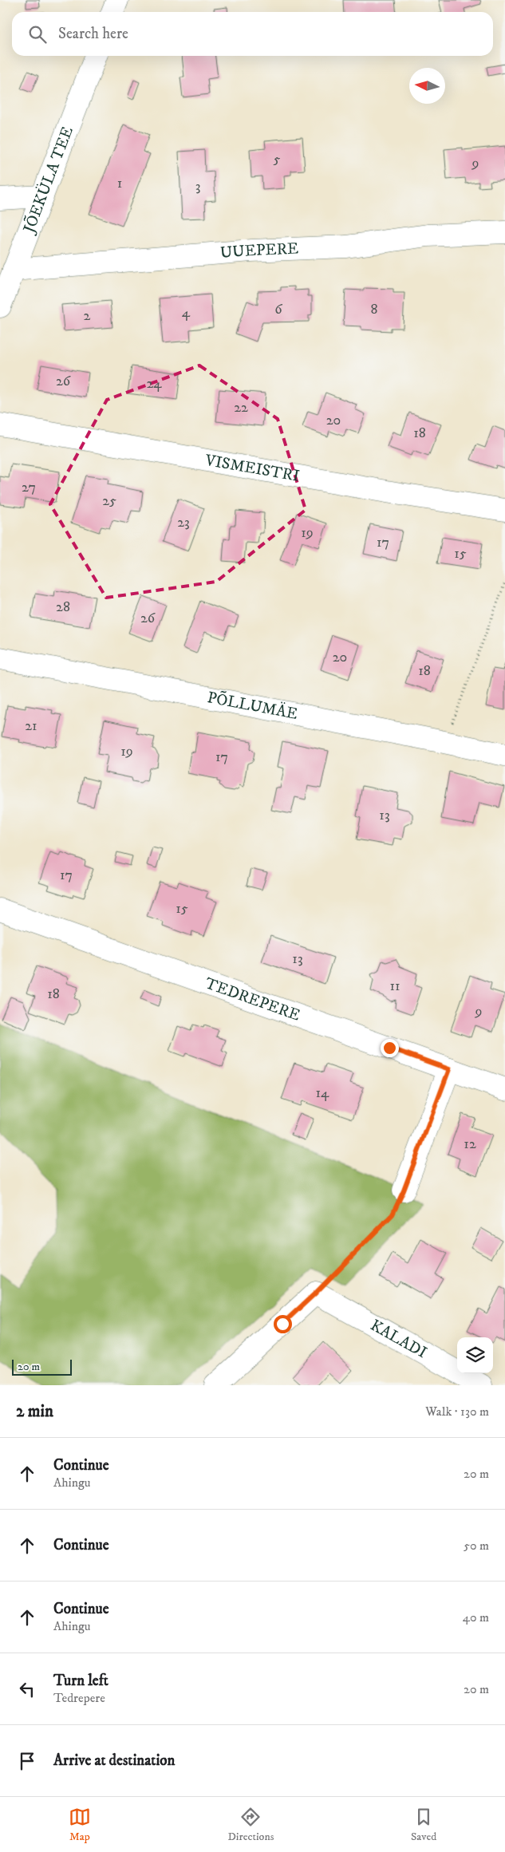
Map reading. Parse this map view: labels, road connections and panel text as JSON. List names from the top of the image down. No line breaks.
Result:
{"streets":{"street":["JÕEKÜLA TEE","UUEPERE","VISMEISTRI","PÕLLUMÄE","TEDREPERE","KALADI"]},"crossings":[["JÕEKÜLA TEE","UUEPERE"]],"house_numbers":["5","9","1","3","6","8","4","2","26","24","22","20","18","27","25","23","19","17","15","28","26","20","18","21","19","17","13","17","15","13","11","18","9","14","12"],"scale_bar":"20 m","north":"left","page":{"search":"Search here","scale":"20 m","heading":["2 min","Walk · 130 m"],"list":[["Continue","Ahingu","20 m"],["Continue","50 m"],["Continue","Ahingu","40 m"],["Turn left","Tedrepere","20 m"],"Arrive at destination"],"nav":["Map","Directions","Saved"]}}
